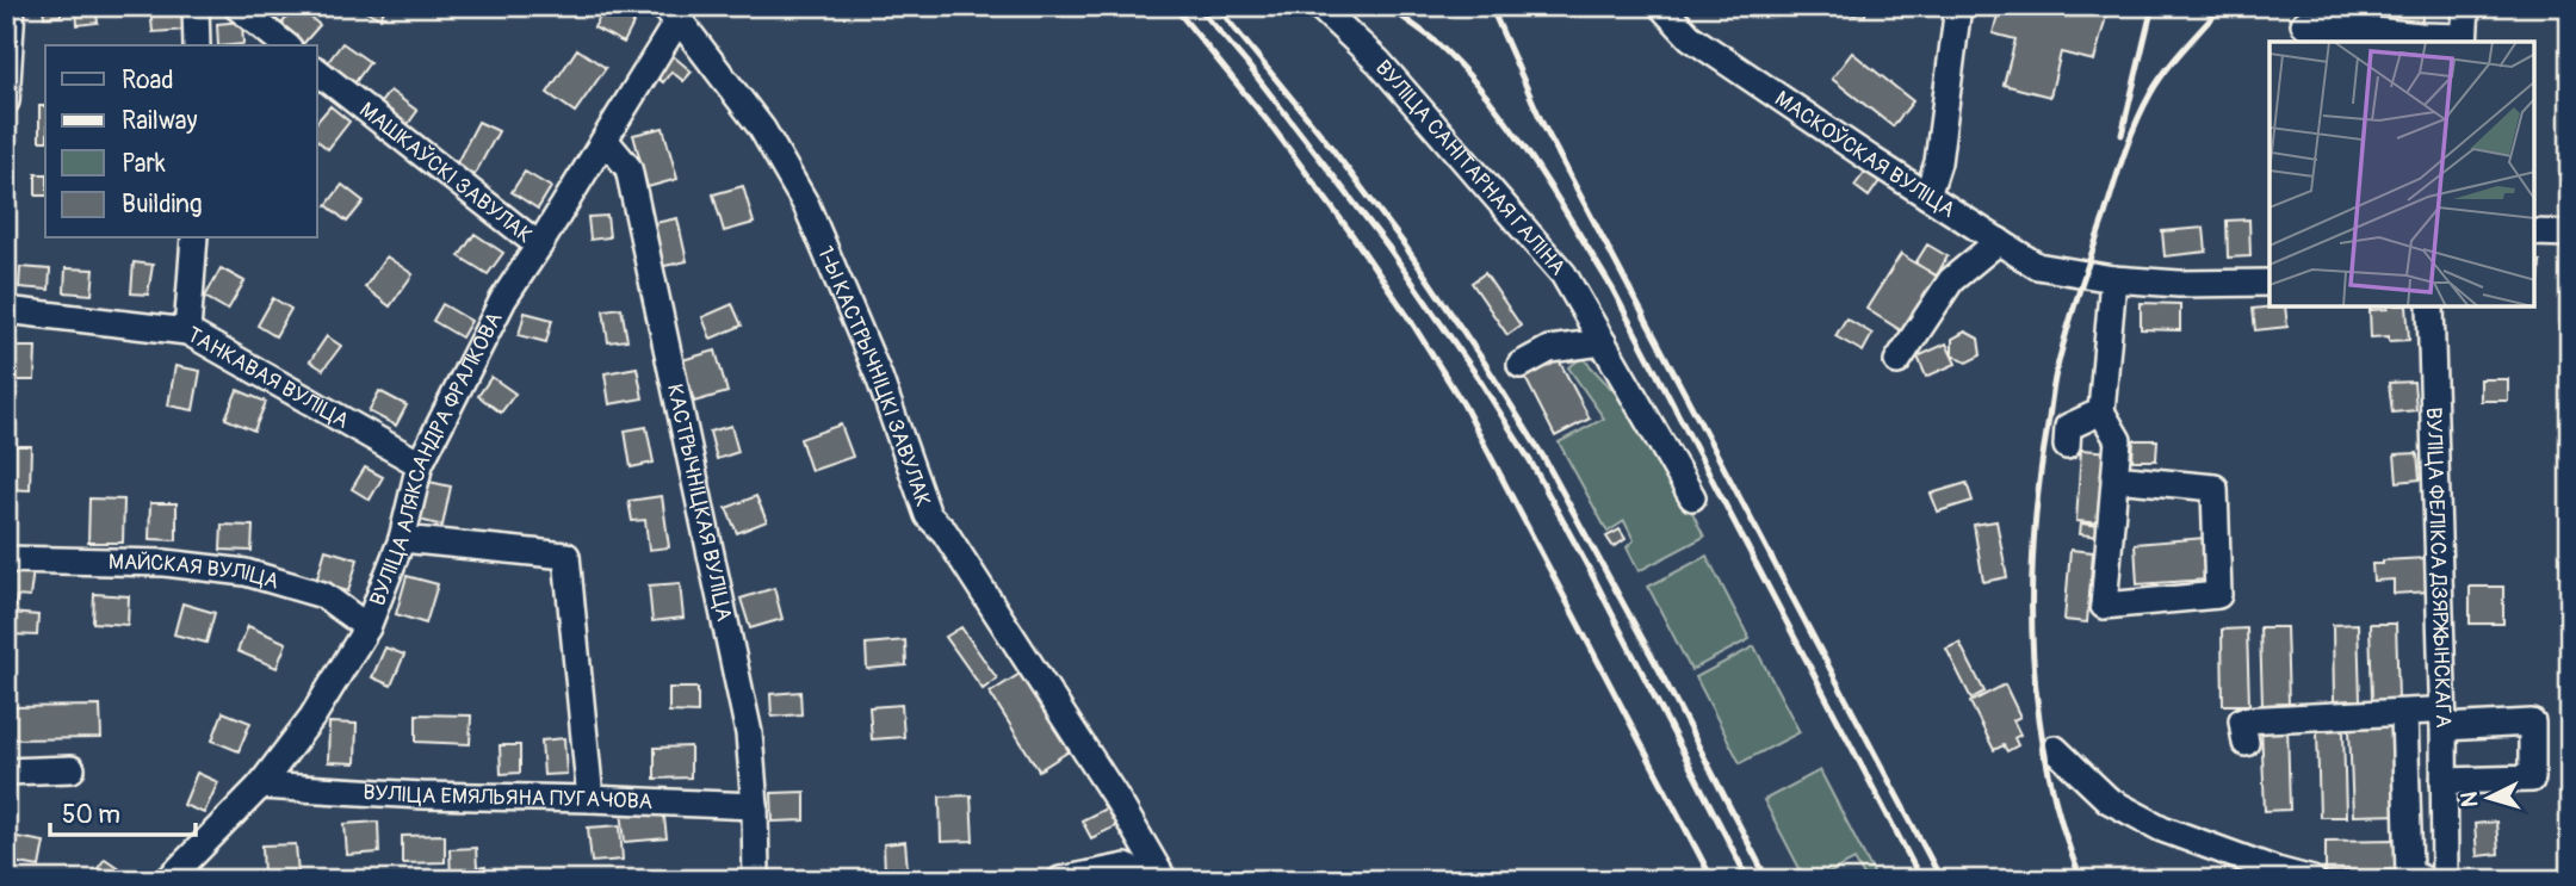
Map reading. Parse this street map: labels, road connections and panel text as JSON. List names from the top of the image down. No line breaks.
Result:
{"streets":{"street":["МАСКОЎСКАЯ ВУЛІЦА","ВУЛІЦА САНІТАРНАЯ ГАЛІНА","МАШКАЎСКІ ЗАВУЛАК","1-Ы КАСТРЫЧНІЦКІ ЗАВУЛАК","ТАНКАВАЯ ВУЛІЦА","ВУЛІЦА АЛЯКСАНДРА ФРАЛКОВА","КАСТРЫЧНІЦКАЯ ВУЛІЦА","ВУЛІЦА ФЕЛІКСА ДЗЯРЖЫНСКАГА","МАЙСКАЯ ВУЛІЦА","ВУЛІЦА ЕМЯЛЬЯНА ПУГАЧОВА"]},"crossings":[["МАШКАЎСКІ ЗАВУЛАК","ВУЛІЦА АЛЯКСАНДРА ФРАЛКОВА"],["1-Ы КАСТРЫЧНІЦКІ ЗАВУЛАК","ВУЛІЦА АЛЯКСАНДРА ФРАЛКОВА"],["ТАНКАВАЯ ВУЛІЦА","ВУЛІЦА АЛЯКСАНДРА ФРАЛКОВА"],["ВУЛІЦА АЛЯКСАНДРА ФРАЛКОВА","КАСТРЫЧНІЦКАЯ ВУЛІЦА"],["ВУЛІЦА АЛЯКСАНДРА ФРАЛКОВА","МАЙСКАЯ ВУЛІЦА"],["ВУЛІЦА АЛЯКСАНДРА ФРАЛКОВА","ВУЛІЦА ЕМЯЛЬЯНА ПУГАЧОВА"],["КАСТРЫЧНІЦКАЯ ВУЛІЦА","ВУЛІЦА ЕМЯЛЬЯНА ПУГАЧОВА"]],"legend":["Road","Railway","Park","Building"],"scale_bar":"50 m","north":"left"}
